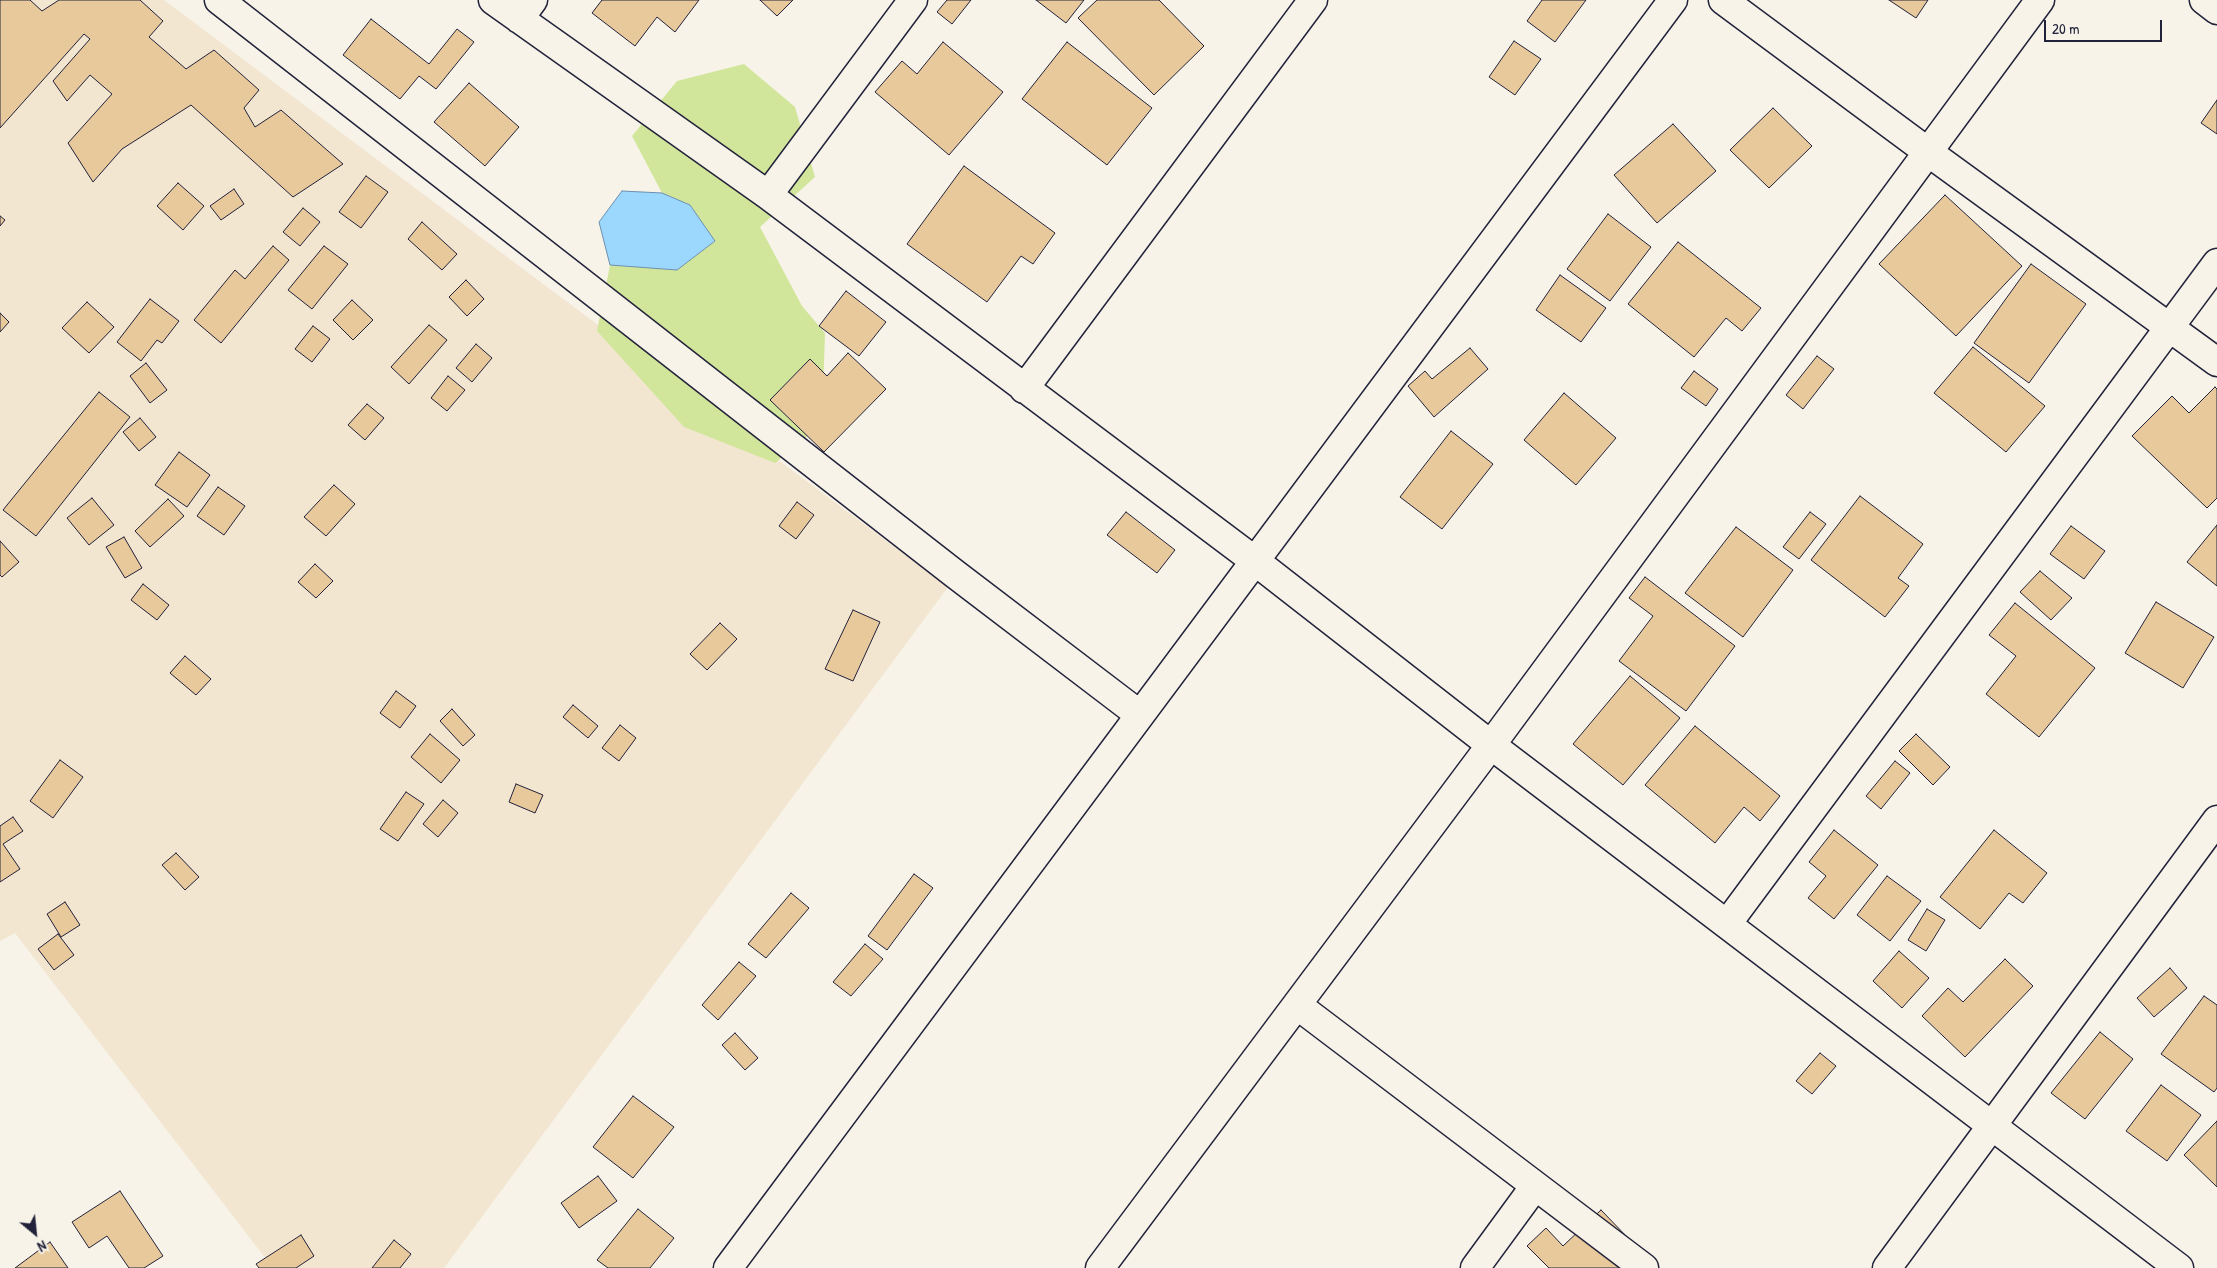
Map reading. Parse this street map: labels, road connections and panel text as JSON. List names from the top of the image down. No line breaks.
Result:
{"scale_bar":"20 m","north":"bottom right"}
